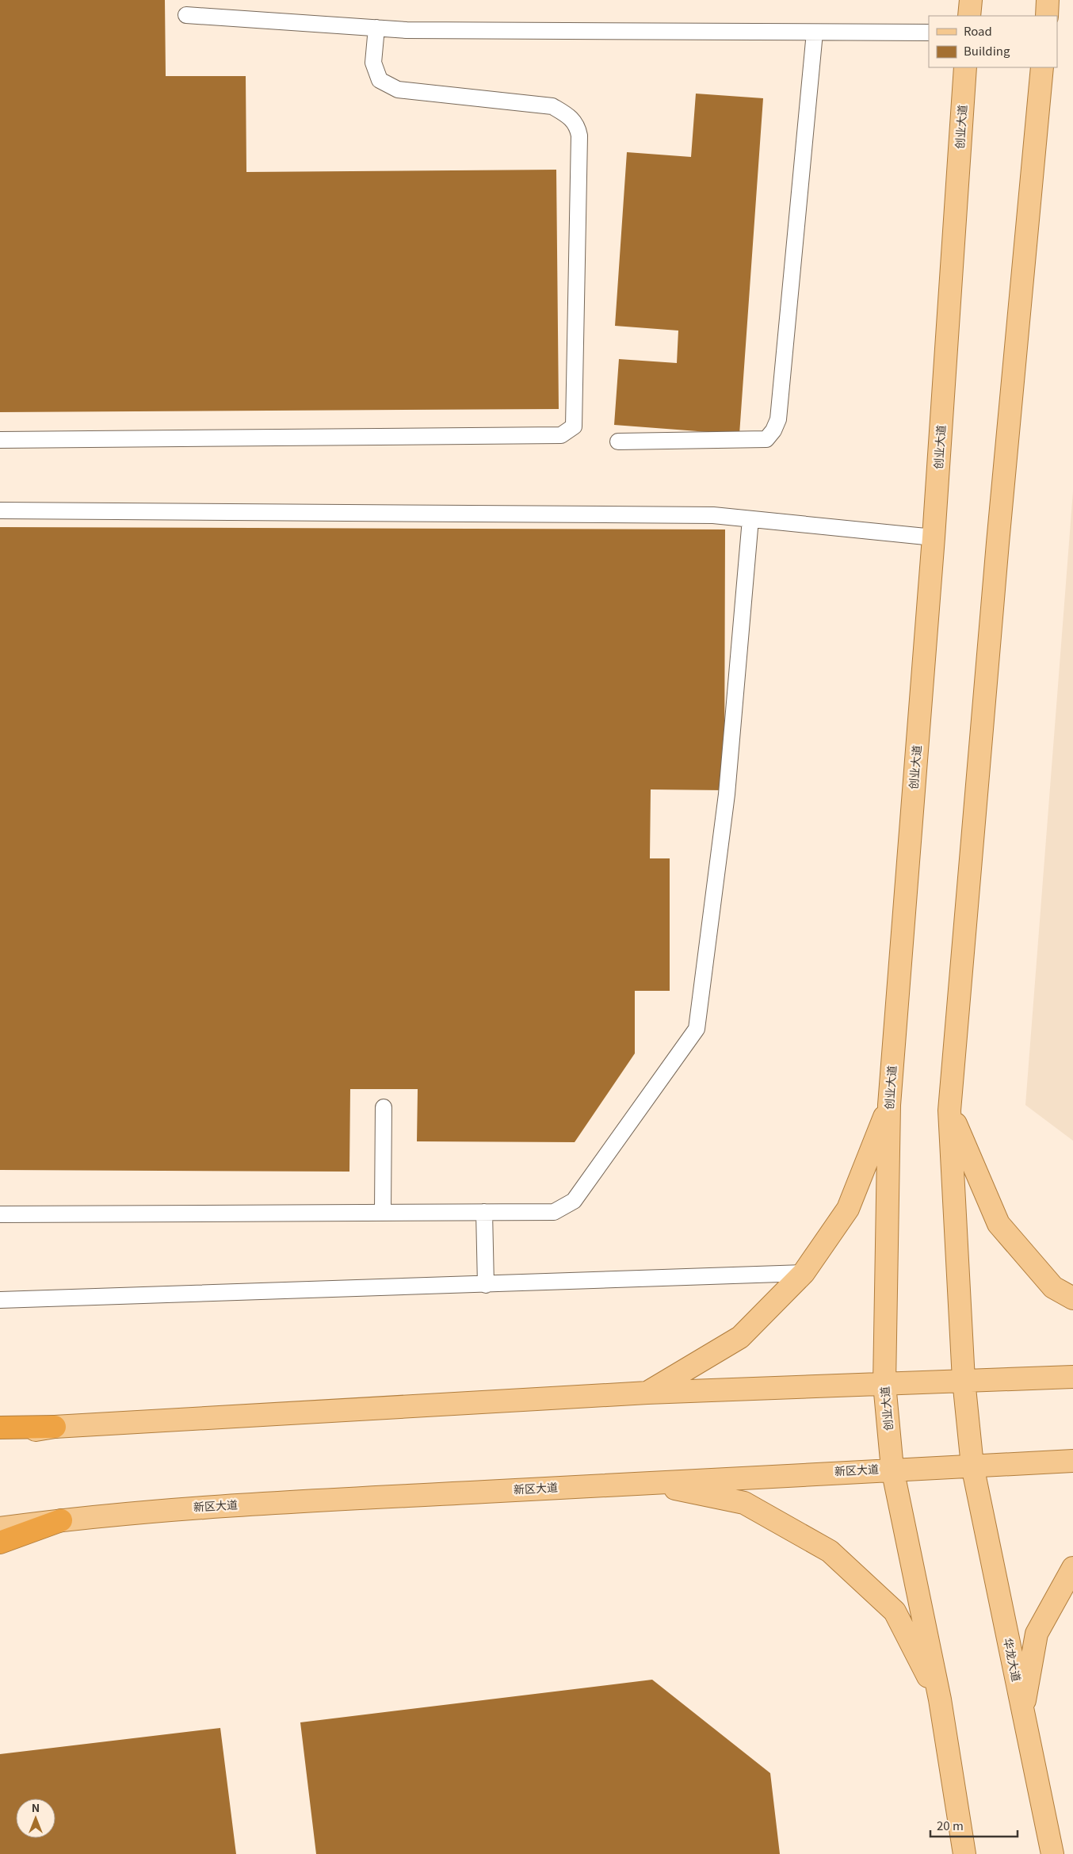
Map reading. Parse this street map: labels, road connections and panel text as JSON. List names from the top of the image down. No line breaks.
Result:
{"streets":{"main road":["创业大道","新区大道","华龙大道"]},"crossings":[["创业大道","新区大道"],["新区大道","华龙大道"]],"legend":["Road","Building"],"scale_bar":"20 m","north":"top"}
